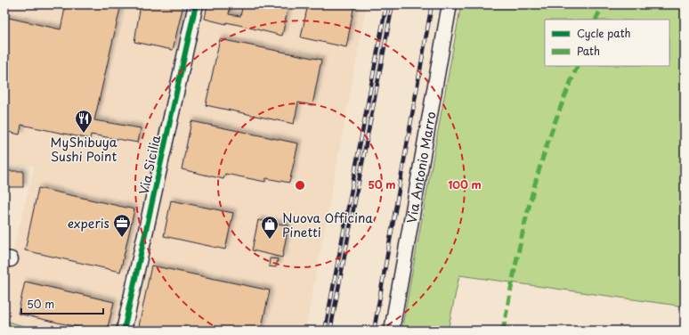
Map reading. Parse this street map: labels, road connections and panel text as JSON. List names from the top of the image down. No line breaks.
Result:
{"streets":{"street":["Via Sicilia","Via Antonio Marro"]},"places":{"restaurant":["MyShibuya Sushi Point"],"office":["experis"],"shop":["Nuova Officina Pinetti"]},"legend":["Cycle path","Path"],"scale_bar":"50 m","rings":["50 m","100 m"]}
